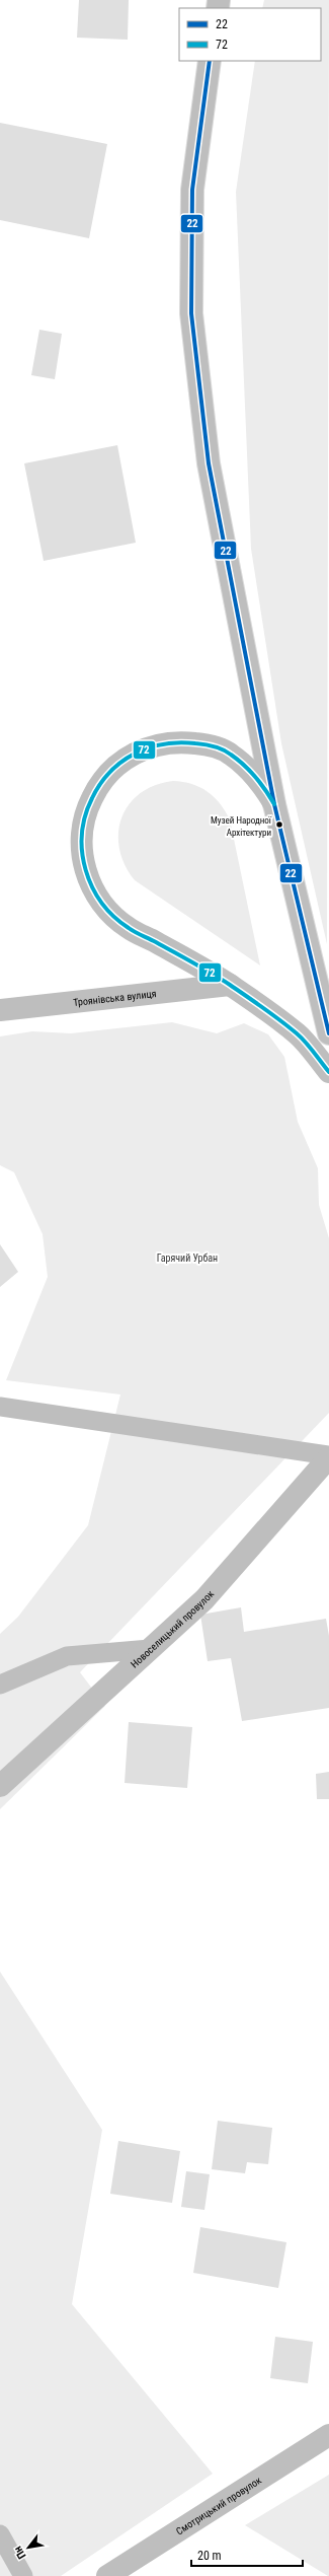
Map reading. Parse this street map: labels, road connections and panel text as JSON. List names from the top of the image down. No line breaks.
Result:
{"streets":{"street":["Троянівська вулиця","Новоселицький провулок","Смотрицький провулок"]},"parks":["Гарячий Урбан"],"places":["Музей Народної Архітектури"],"lines":["transit line 22","transit line 72"],"legend":["22","72"],"scale_bar":"20 m","north":"bottom left"}
